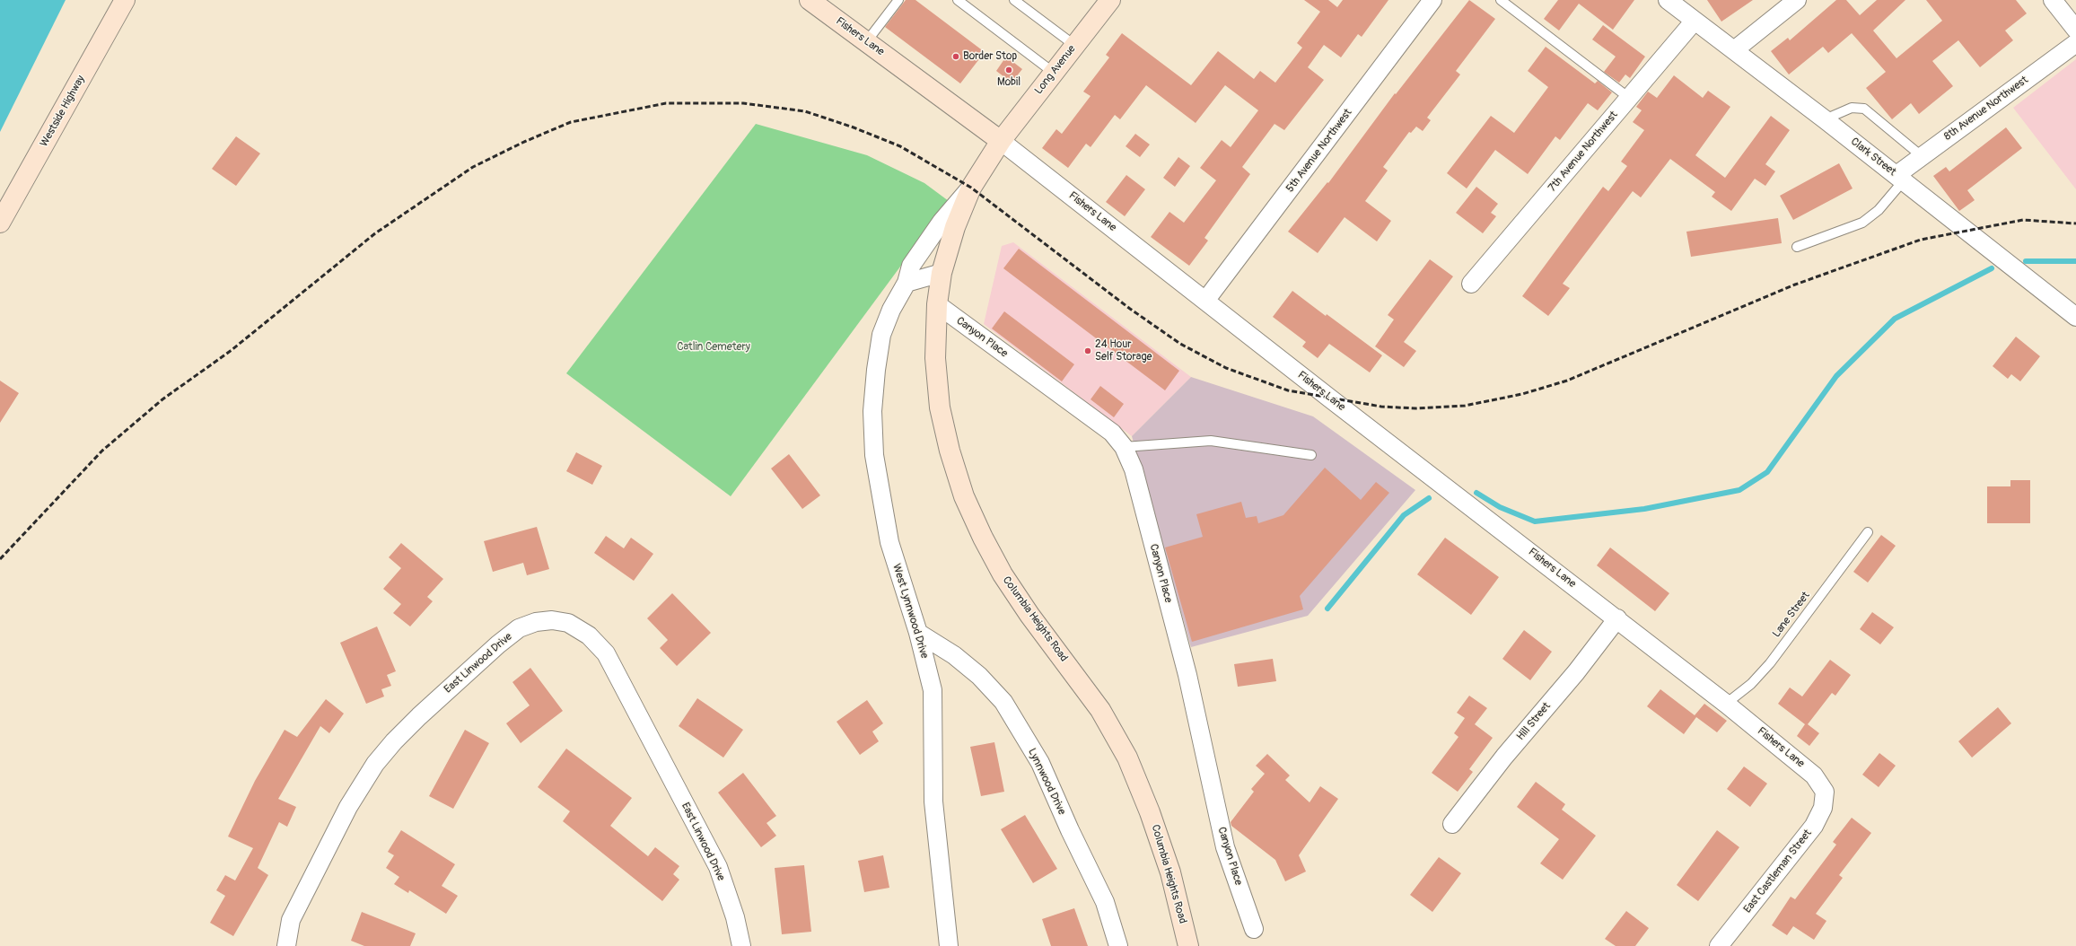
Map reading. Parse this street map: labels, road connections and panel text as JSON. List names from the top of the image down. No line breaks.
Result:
{"streets":{"street":["Fishers Lane","Long Avenue","8th Avenue Northwest","Westside Highway","5th Avenue Northwest","7th Avenue Northwest","Clark Street","Canyon Place","West Lynnwood Drive","Columbia Heights Road","East Linwood Drive","Hill Street","Lynnwood Drive","East Castleman Street"],"lane":["Lane Street"]},"crossings":[["Fishers Lane","Long Avenue"],["Fishers Lane","5th Avenue Northwest"],["Fishers Lane","Lane Street"],["Fishers Lane","Columbia Heights Road"],["Fishers Lane","Hill Street"],["Fishers Lane","East Castleman Street"],["Long Avenue","Columbia Heights Road"],["8th Avenue Northwest","Clark Street"],["7th Avenue Northwest","Clark Street"],["Canyon Place","Columbia Heights Road"],["West Lynnwood Drive","Columbia Heights Road"],["West Lynnwood Drive","Lynnwood Drive"]],"parks":["Catlin Cemetery"],"places":["Border Stop","Mobil","24 Hour Self Storage"]}
